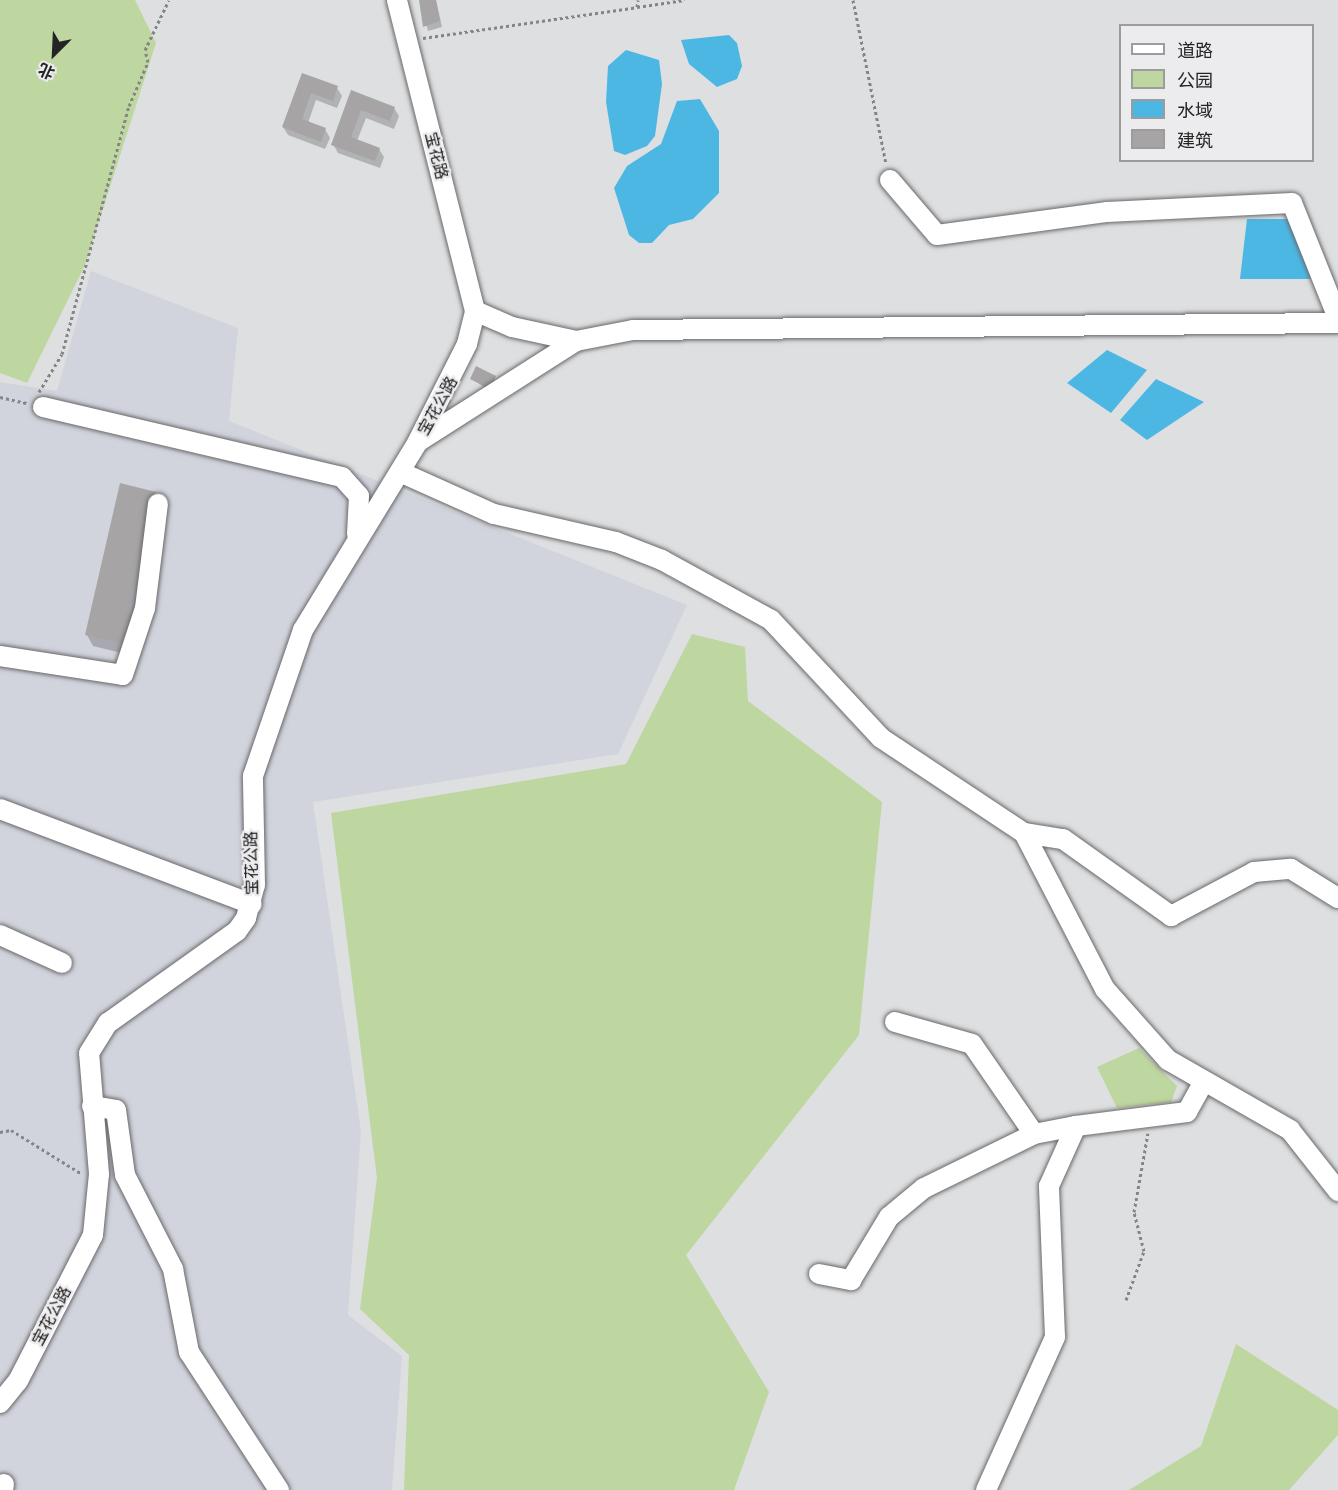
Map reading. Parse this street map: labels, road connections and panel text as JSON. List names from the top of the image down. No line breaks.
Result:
{"streets":{"street":["宝花路","宝花公路"]},"crossings":[["宝花路","宝花公路"]],"legend":["道路","公园","水域","建筑"],"north":"bottom left"}
